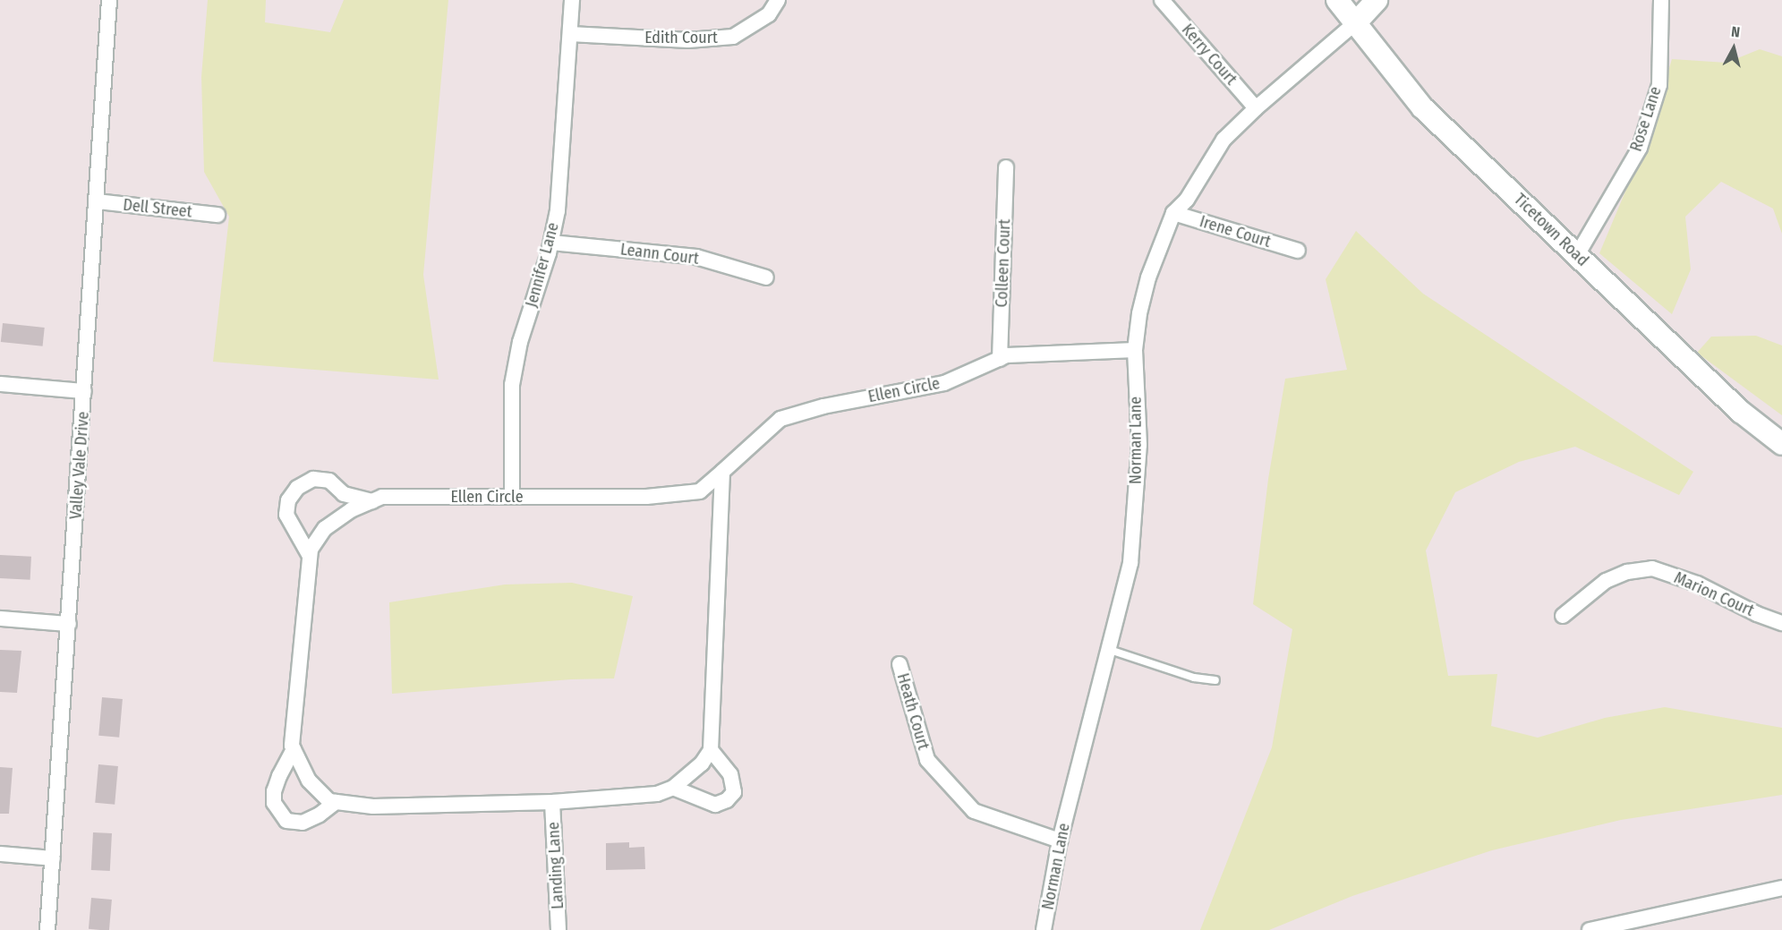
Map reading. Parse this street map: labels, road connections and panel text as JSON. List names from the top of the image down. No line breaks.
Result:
{"streets":{"street":["Edith Court","Kerry Court","Rose Lane","Dell Street","Ticetown Road","Irene Court","Leann Court","Colleen Court","Jennifer Lane","Ellen Circle","Norman Lane","Valley Vale Drive","Marion Court","Heath Court","Landing Lane"]},"crossings":[["Edith Court","Jennifer Lane"],["Kerry Court","Norman Lane"],["Rose Lane","Ticetown Road"],["Dell Street","Valley Vale Drive"],["Ticetown Road","Norman Lane"],["Irene Court","Norman Lane"],["Leann Court","Jennifer Lane"],["Colleen Court","Ellen Circle"],["Jennifer Lane","Ellen Circle"],["Ellen Circle","Norman Lane"],["Norman Lane","Heath Court"]],"north":"top"}
